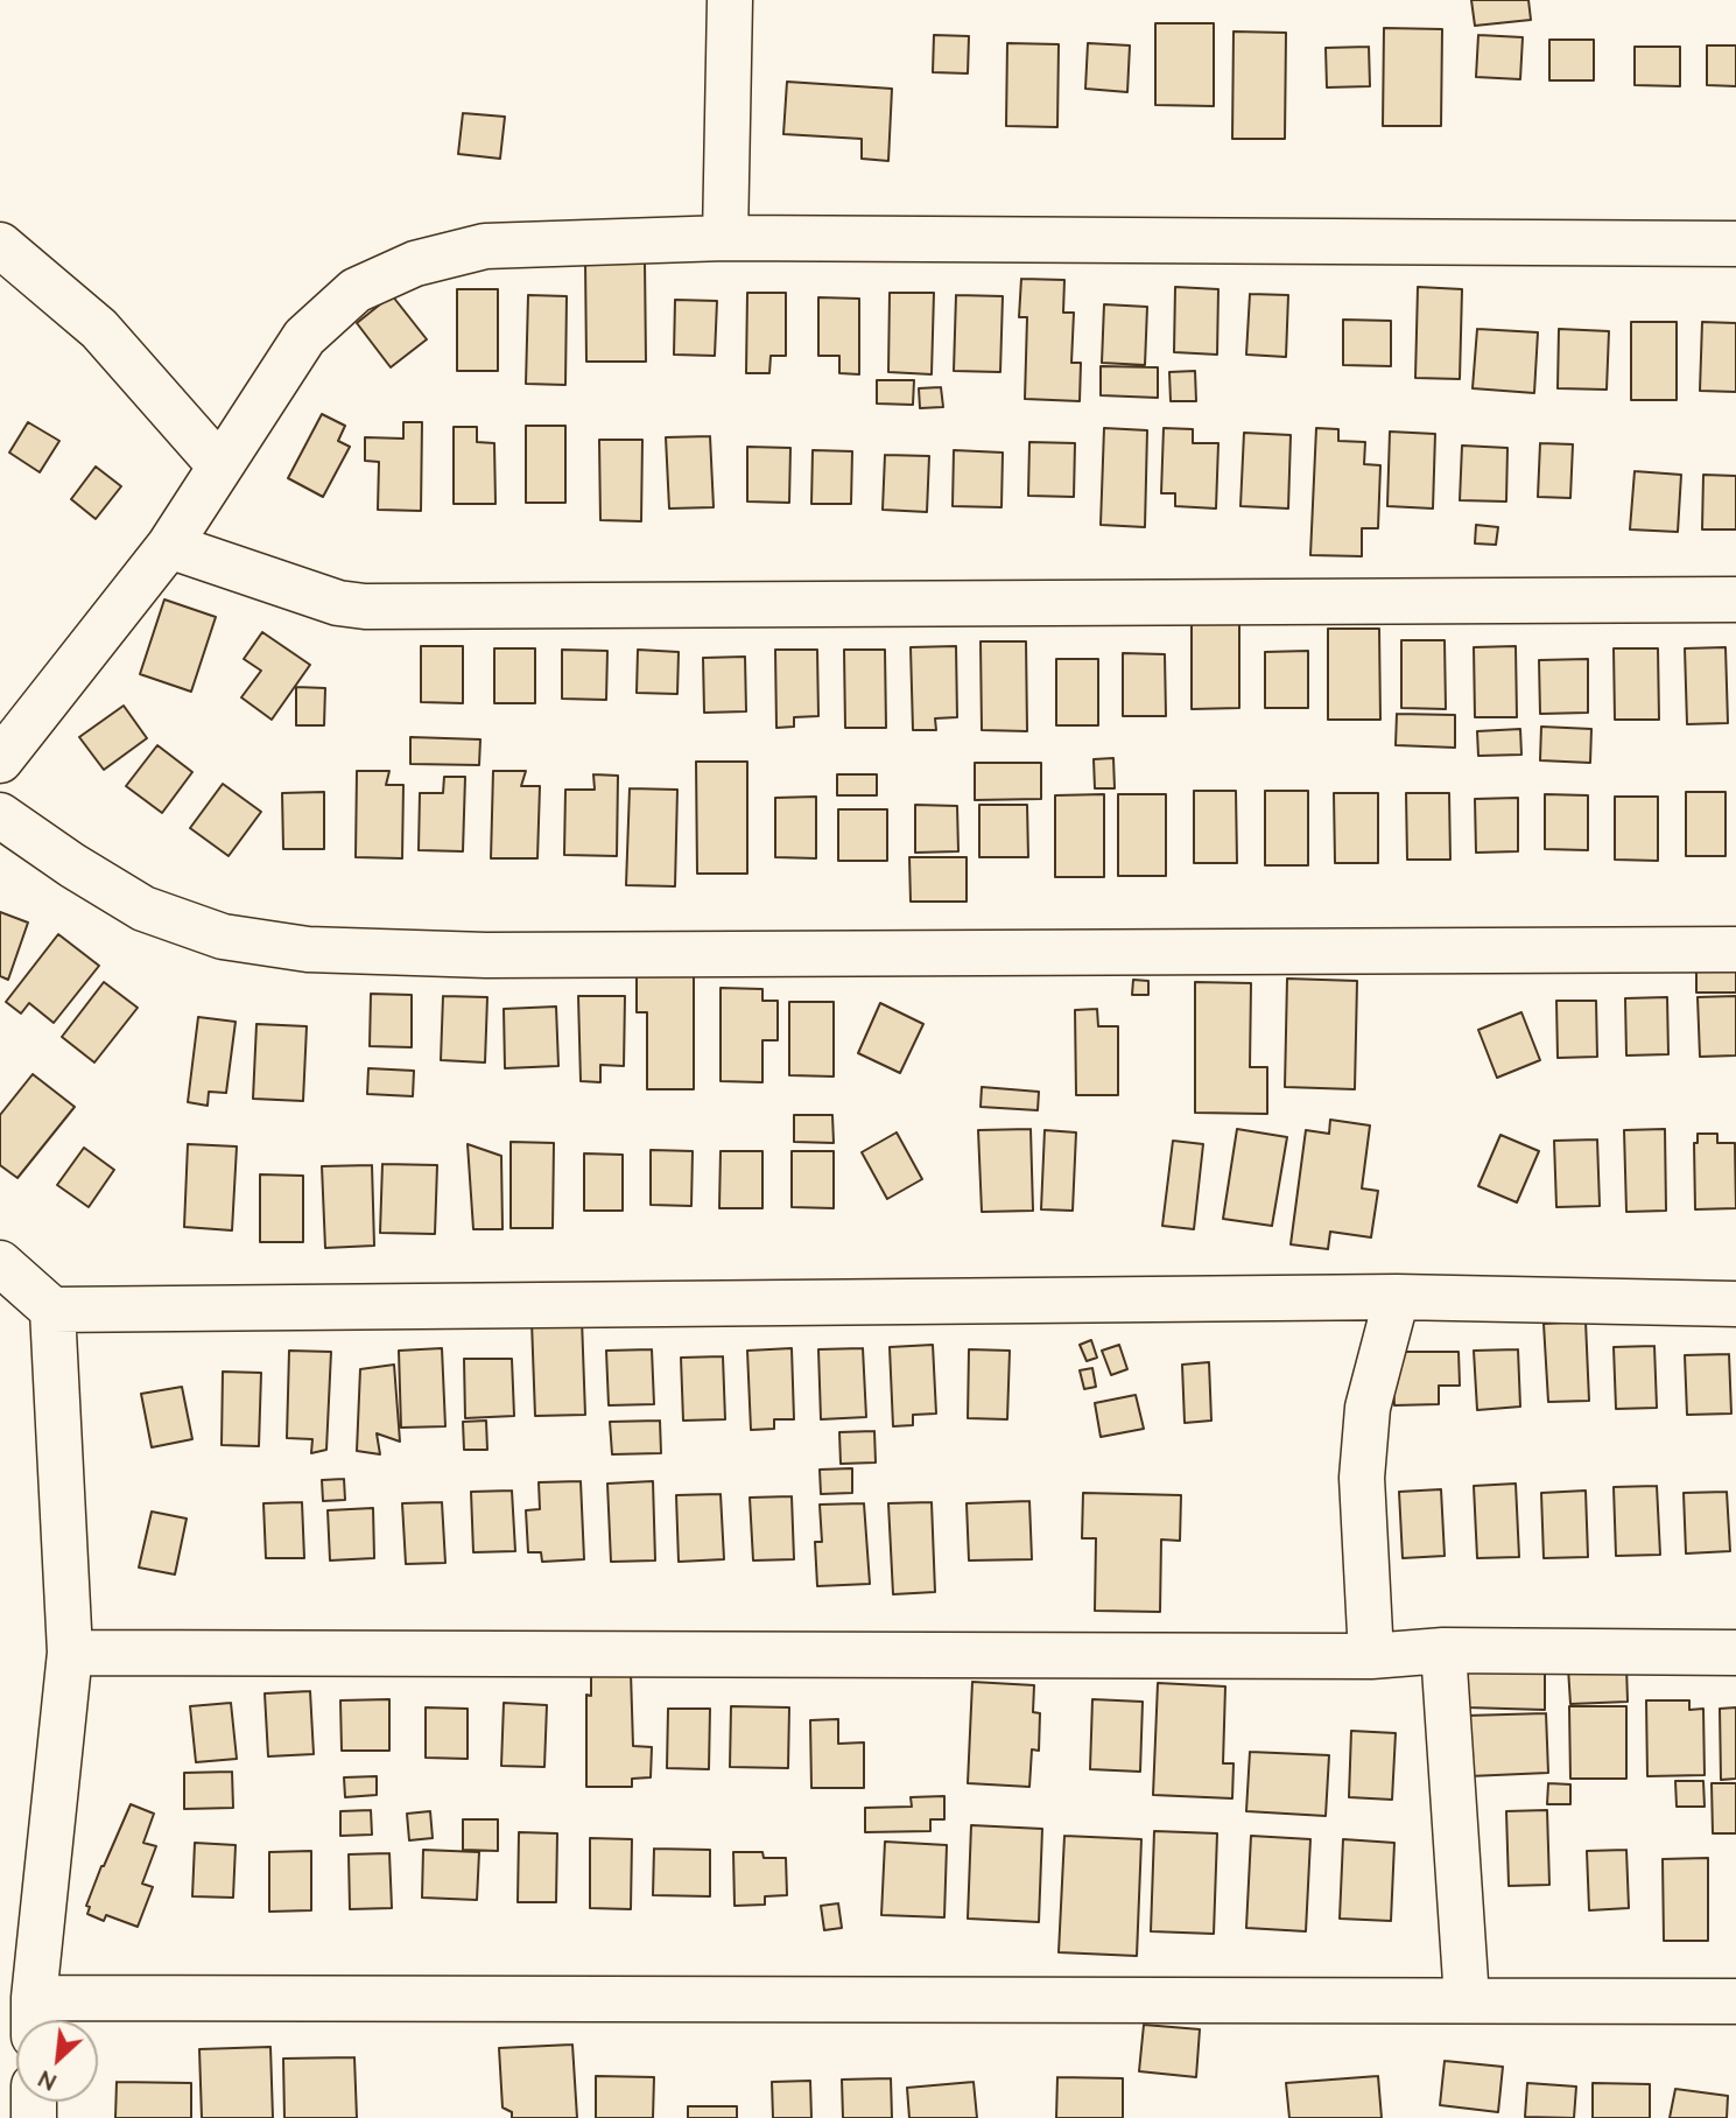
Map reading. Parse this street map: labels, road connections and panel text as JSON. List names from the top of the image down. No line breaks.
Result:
{"north":"bottom left"}
